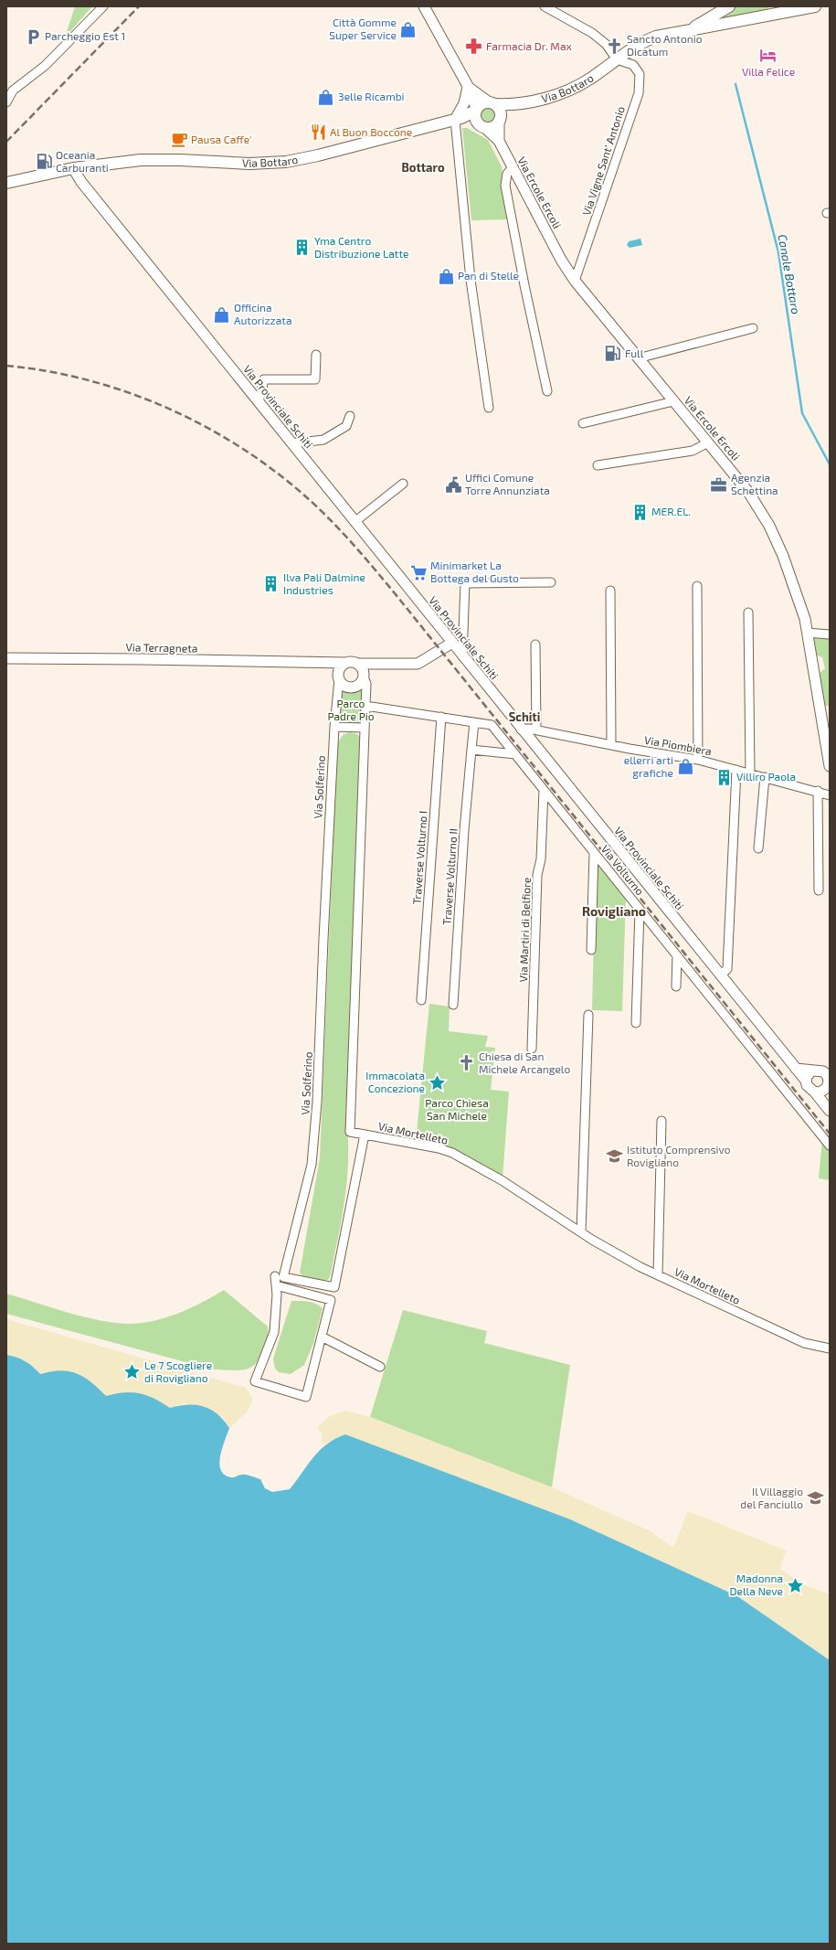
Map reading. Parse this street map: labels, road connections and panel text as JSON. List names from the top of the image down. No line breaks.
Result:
{"streets":{"main road":["Via Bottaro"],"street":["Via Vigne Sant' Antonio","Via Ercole Ercoli","Via Provinciale Schiti","Via Terragneta","Via Piombiera","Via Solferino","Traverse Volturno I","Via Volturno","Traverse Volturno II","Via Martiri di Belfiore","Via Mortelleto"]},"crossings":[["Via Bottaro","Via Vigne Sant' Antonio"],["Via Bottaro","Via Ercole Ercoli"],["Via Bottaro","Via Provinciale Schiti"],["Via Vigne Sant' Antonio","Via Ercole Ercoli"],["Via Provinciale Schiti","Via Piombiera"],["Via Terragneta","Via Solferino"],["Via Solferino","Via Mortelleto"],["Traverse Volturno I","Via Volturno"],["Via Volturno","Traverse Volturno II"],["Via Volturno","Via Martiri di Belfiore"]],"districts":["Bottaro","Schiti","Rovigliano"],"water":["Canale Bottaro"],"parks":["Parco Padre Pio","Parco Chiesa San Michele"],"places":{"shop":["Città Gomme Super Service","3elle Ricambi","Pan di Stelle","Officina Autorizzata","ellerri arti grafiche"],"parking":["Parcheggio Est 1"],"church":["Sancto Antonio Dicatum","Chiesa di San Michele Arcangelo"],"pharmacy":["Farmacia Dr. Max"],"hotel":["Villa Felice"],"restaurant":["Al Buon Boccone"],"cafe":["Pausa Caffe'"],"fuel station":["Oceania Carburanti","Full"],"building":["Yma Centro Distribuzione Latte","MER.EL.","Ilva Pali Dalmine Industries","Villiro Paola"],"public building":["Uffici Comune Torre Annunziata"],"office":["Agenzia Schettina"],"supermarket":["Minimarket La Bottega del Gusto"],"place":["Immacolata Concezione","Le 7 Scogliere di Rovigliano","Madonna Della Neve"],"school or university":["Istituto Comprensivo Rovigliano","Il Villaggio del Fanciullo"]}}
